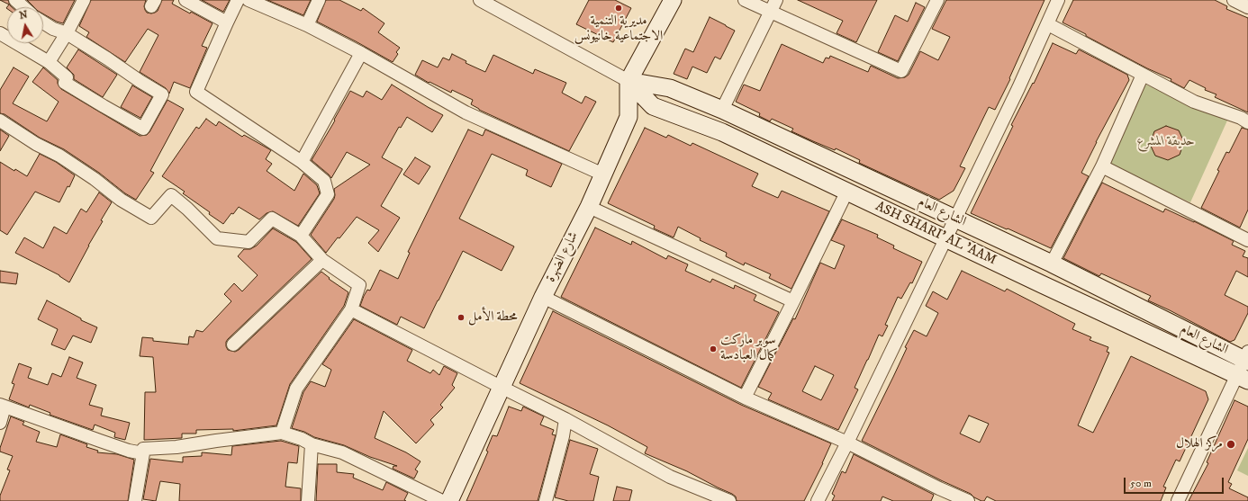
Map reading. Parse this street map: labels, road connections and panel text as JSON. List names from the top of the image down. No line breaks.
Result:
{"streets":{"street":["الشارع العام","ASH SHARI' AL 'AAM","شارع الضهرة"]},"crossings":[["الشارع العام","ASH SHARI' AL 'AAM"],["الشارع العام","شارع الضهرة"],["ASH SHARI' AL 'AAM","شارع الضهرة"]],"parks":["حديقة المشرع"],"places":["مديرية التنمية الاجتماعية خانيونس","محطة الأمل","سوبر ماركت كمال العبادسة","مركز الهلال"],"scale_bar":"50 m","north":"top"}
